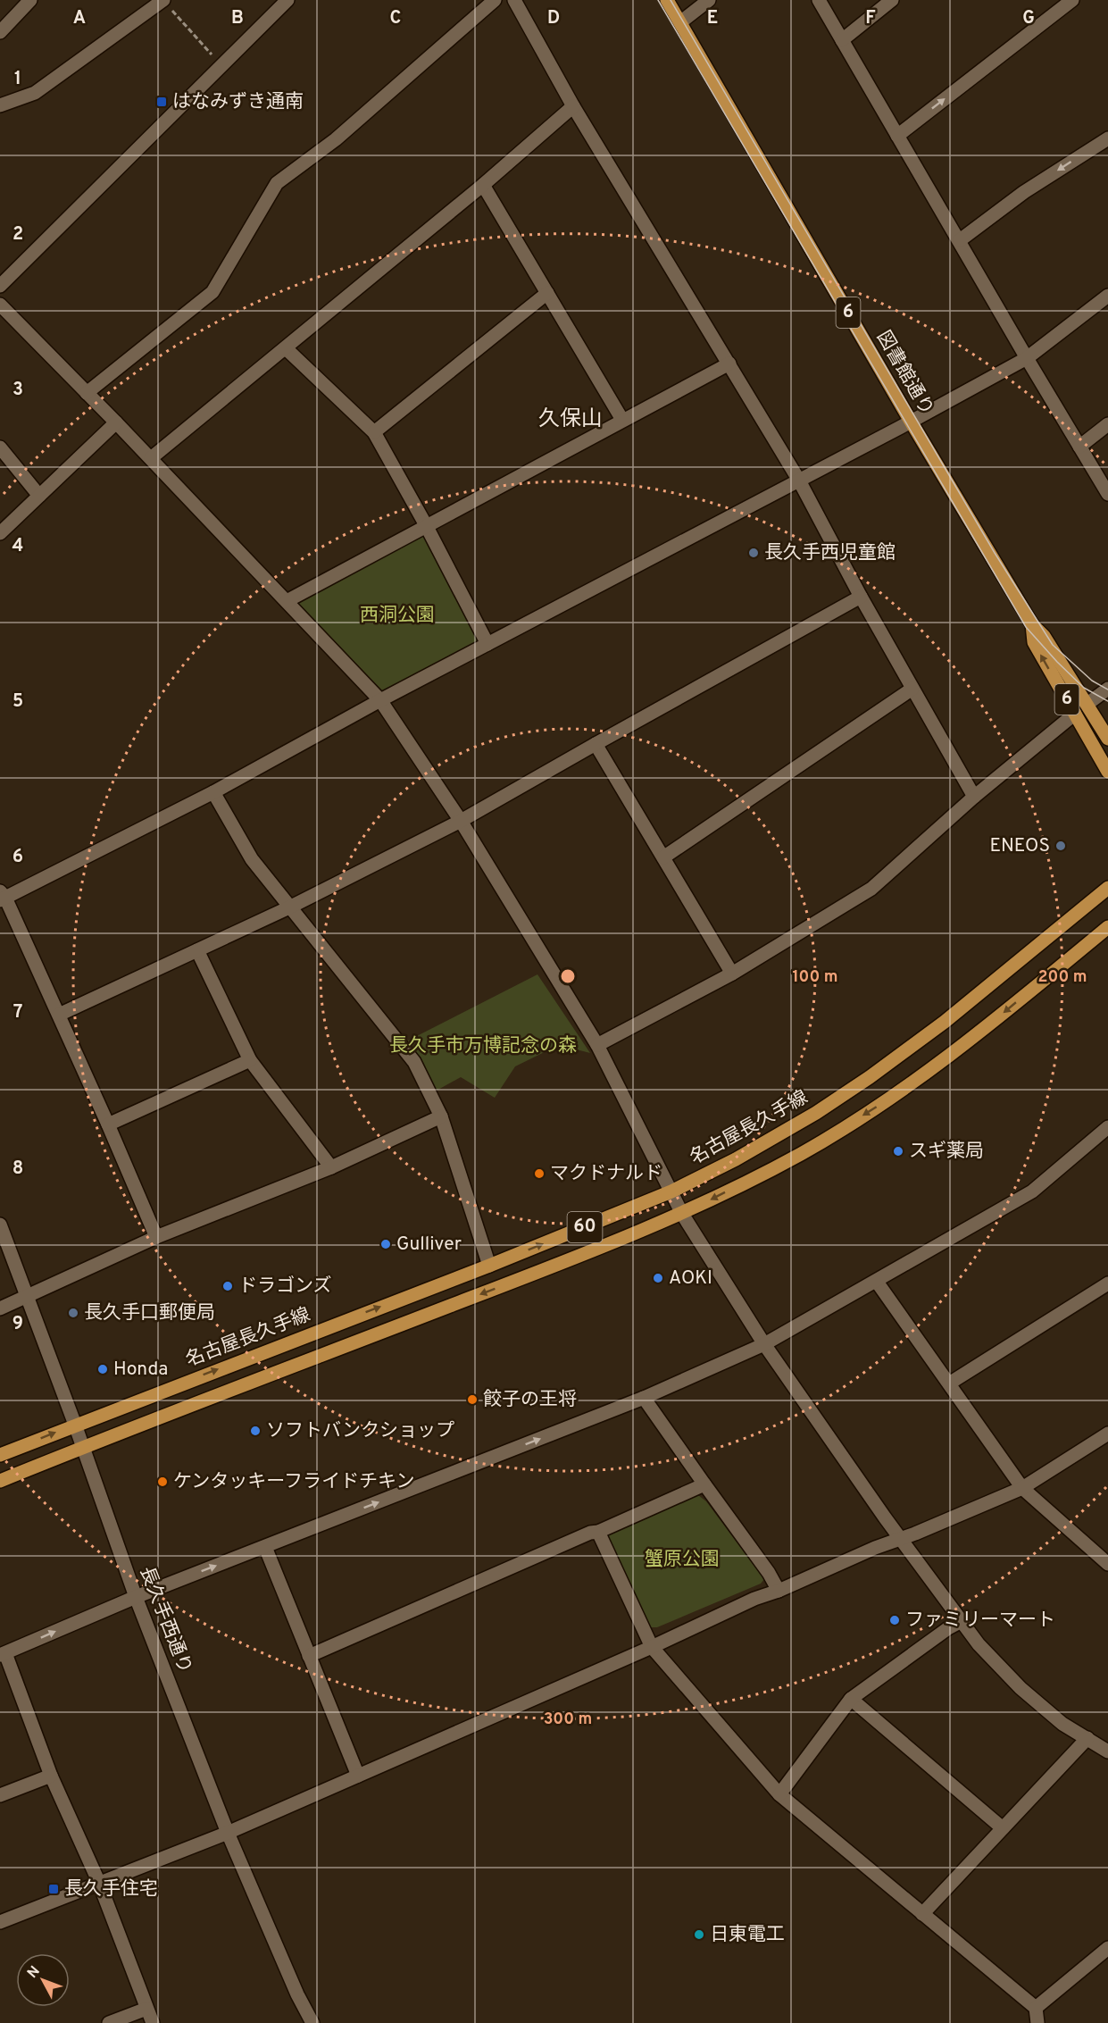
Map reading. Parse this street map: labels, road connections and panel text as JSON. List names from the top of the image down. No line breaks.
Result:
{"streets":{"main road":["6","図書館通り","名古屋長久手線","60"],"street":["長久手西通り"]},"crossings":[["名古屋長久手線","長久手西通り"],["60","長久手西通り"]],"districts":["久保山"],"parks":["西洞公園","長久手市万博記念の森","蟹原公園"],"places":{"transit":["はなみずき通南","長久手住宅"],"other":["長久手西児童館","ENEOS","スギ薬局","マクドナルド","Gulliver","AOKI","ドラゴンズ","長久手口郵便局","Honda","餃子の王将","ソフトバンクショップ","ケンタッキーフライドチキン","ファミリーマート","日東電工"]},"north":"top left","grid":{"columns":["A","B","C","D","E","F","G"],"rows":["1","2","3","4","5","6","7","8","9"]},"rings":["100 m","200 m","300 m"]}
